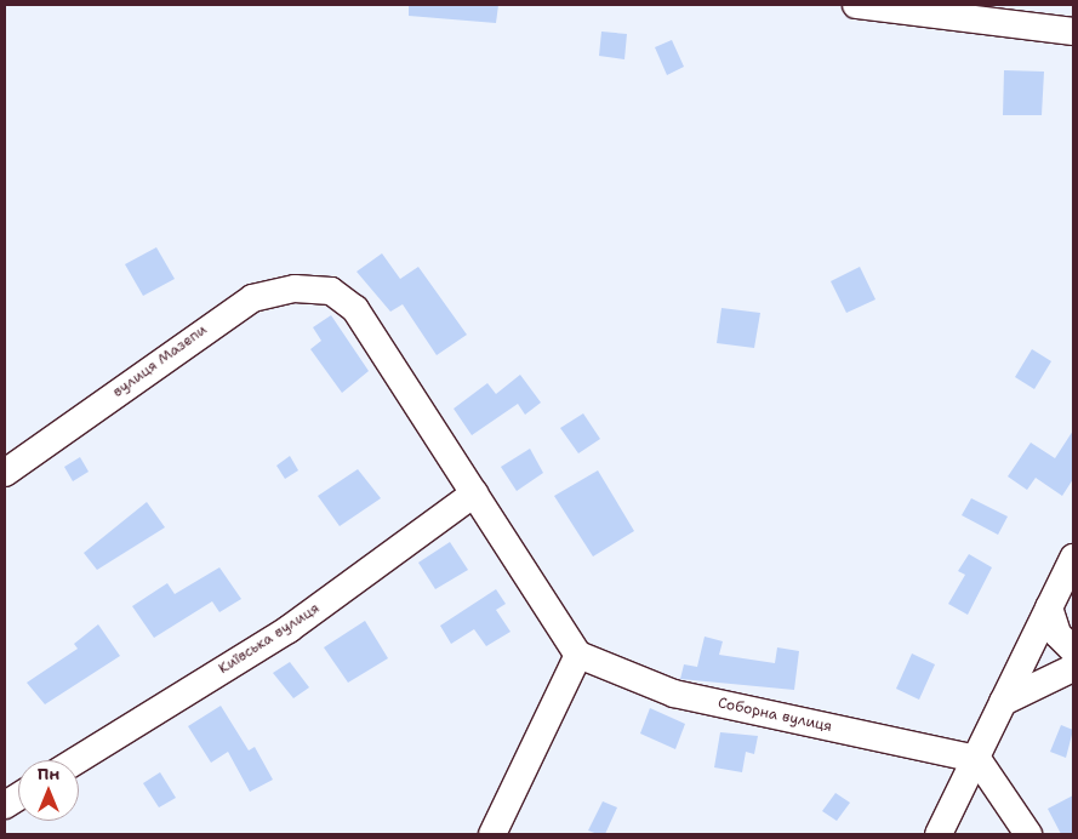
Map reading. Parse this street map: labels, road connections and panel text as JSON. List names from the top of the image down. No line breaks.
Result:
{"streets":{"street":["вулиця Мазепи","Київська вулиця","Соборна вулиця"]},"crossings":[["вулиця Мазепи","Київська вулиця"]],"north":"top"}
